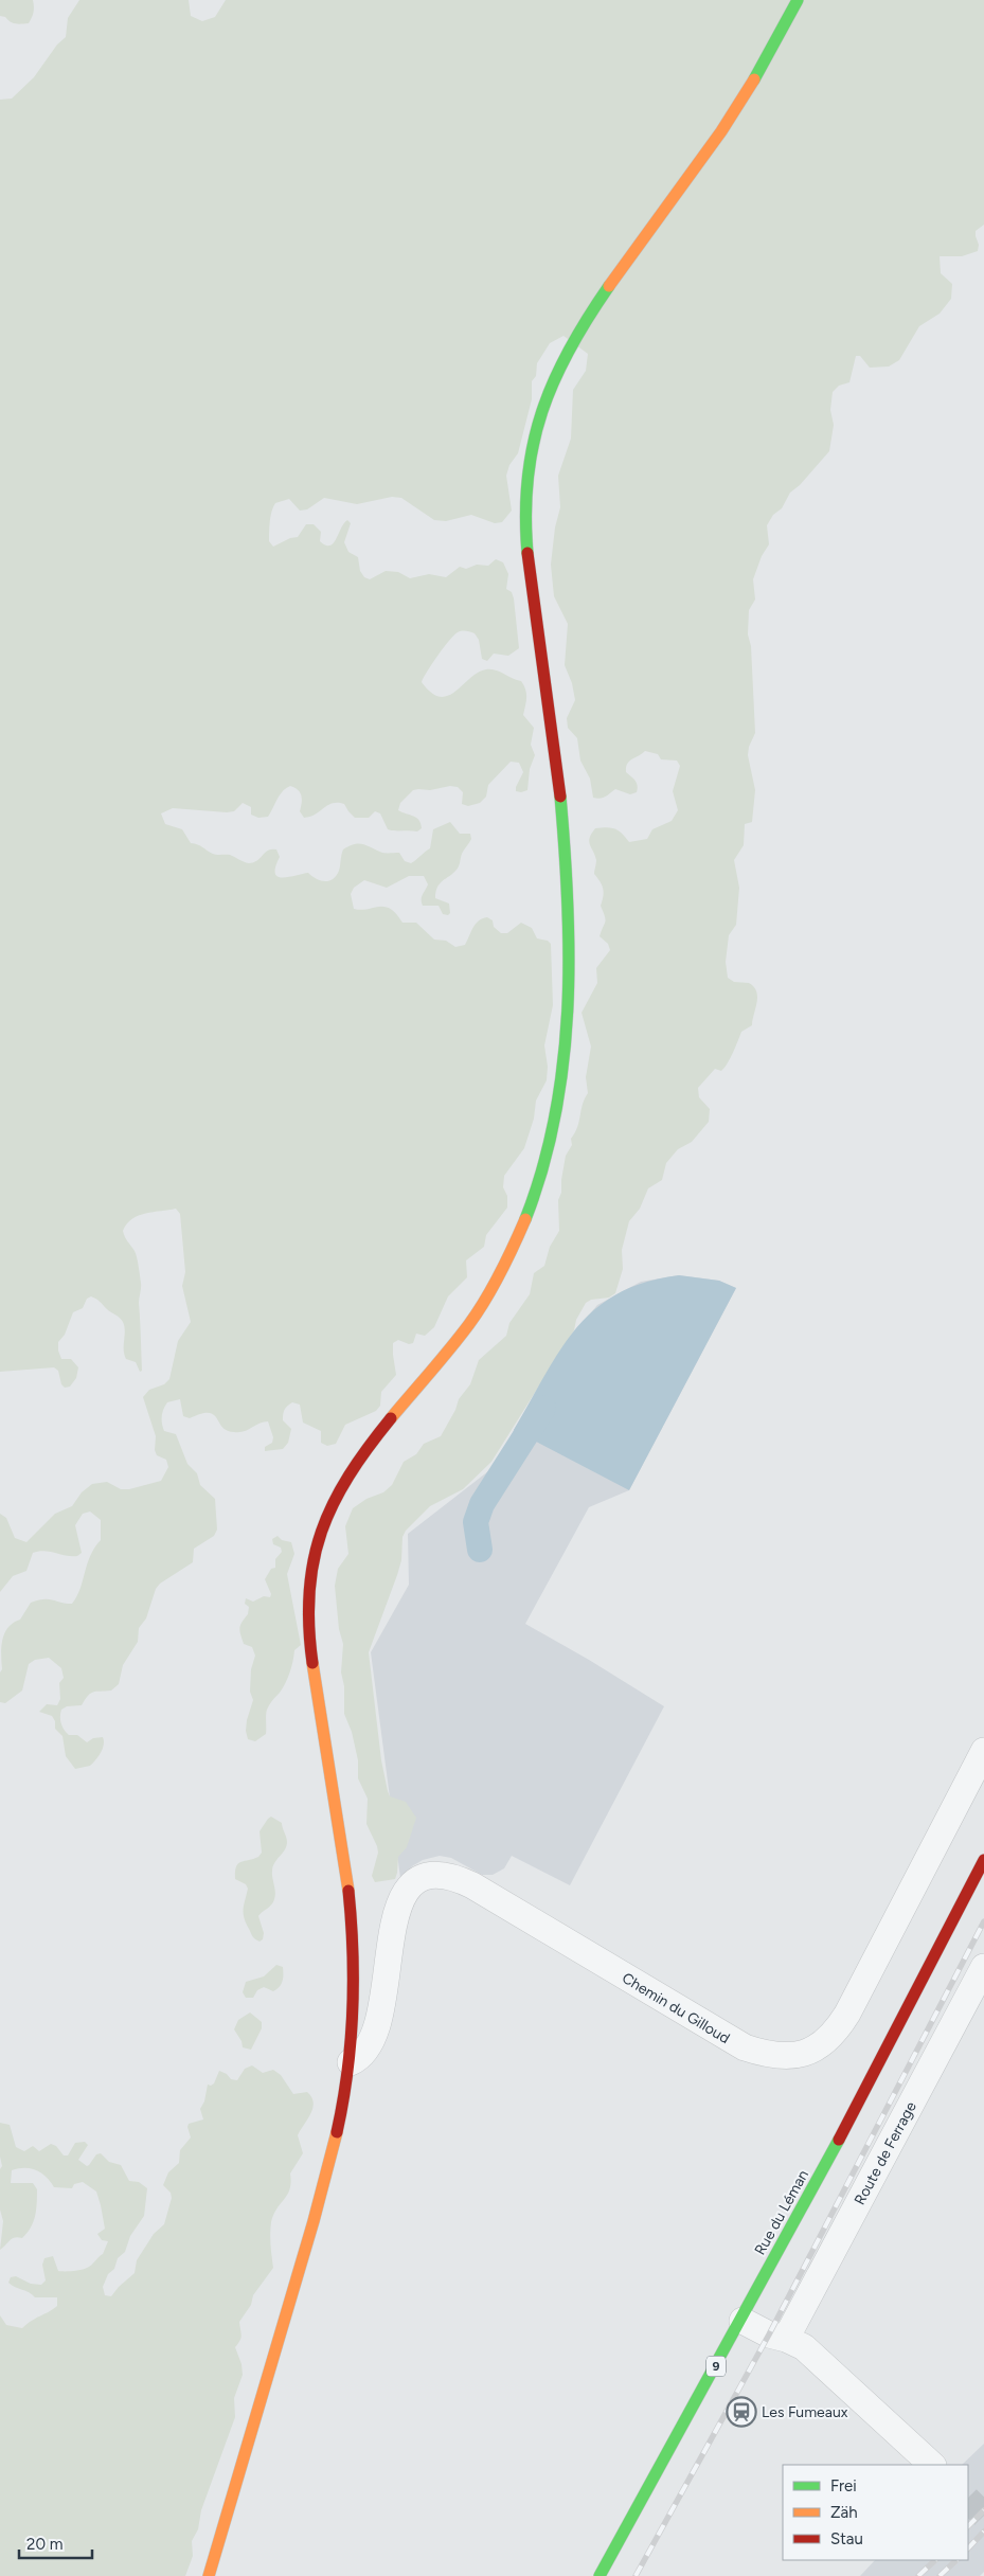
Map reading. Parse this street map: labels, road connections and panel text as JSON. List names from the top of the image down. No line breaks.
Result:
{"streets":{"street":["Chemin du Gilloud","Route de Ferrage","Rue du Léman","9"]},"places":{"station":["Les Fumeaux"]},"legend":["Frei","Zäh","Stau"],"scale_bar":"20 m"}
